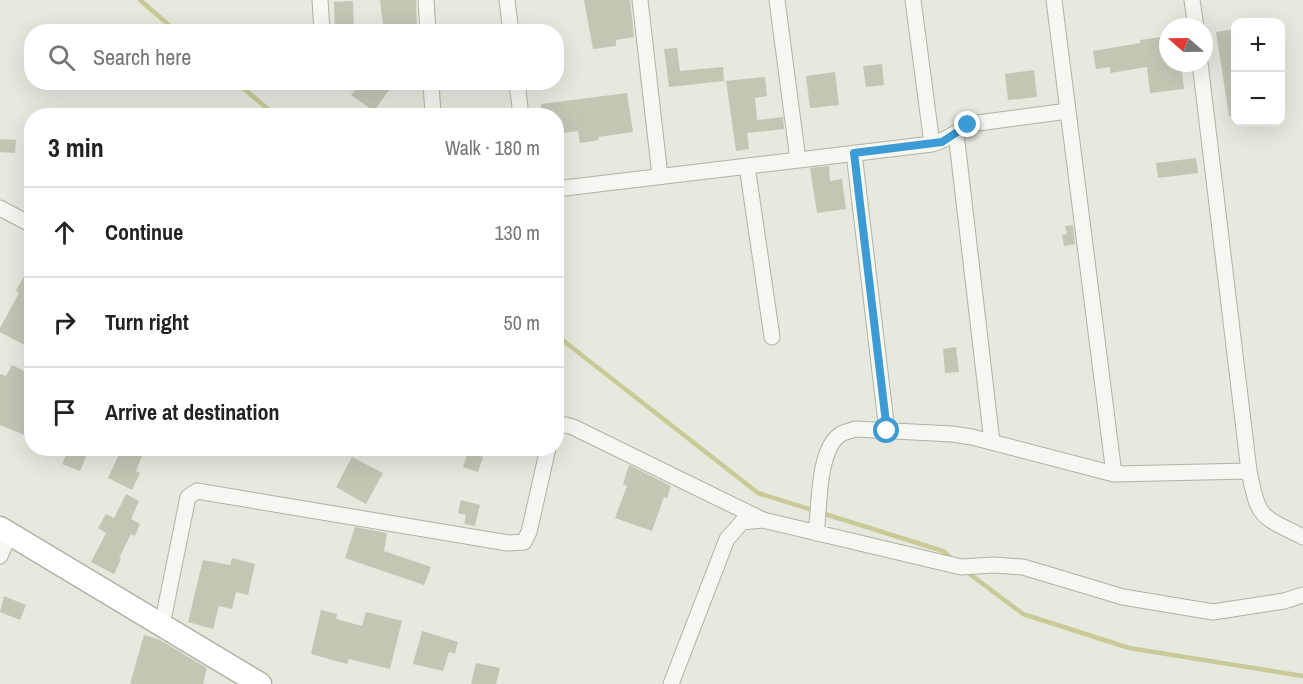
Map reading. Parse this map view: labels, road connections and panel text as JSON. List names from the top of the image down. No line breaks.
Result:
{"north":"left","page":{"map_buttons":["+","−"],"search":"Search here","heading":["3 min","Walk · 180 m"],"list":[["Continue","130 m"],["Turn right","50 m"],"Arrive at destination"]}}
